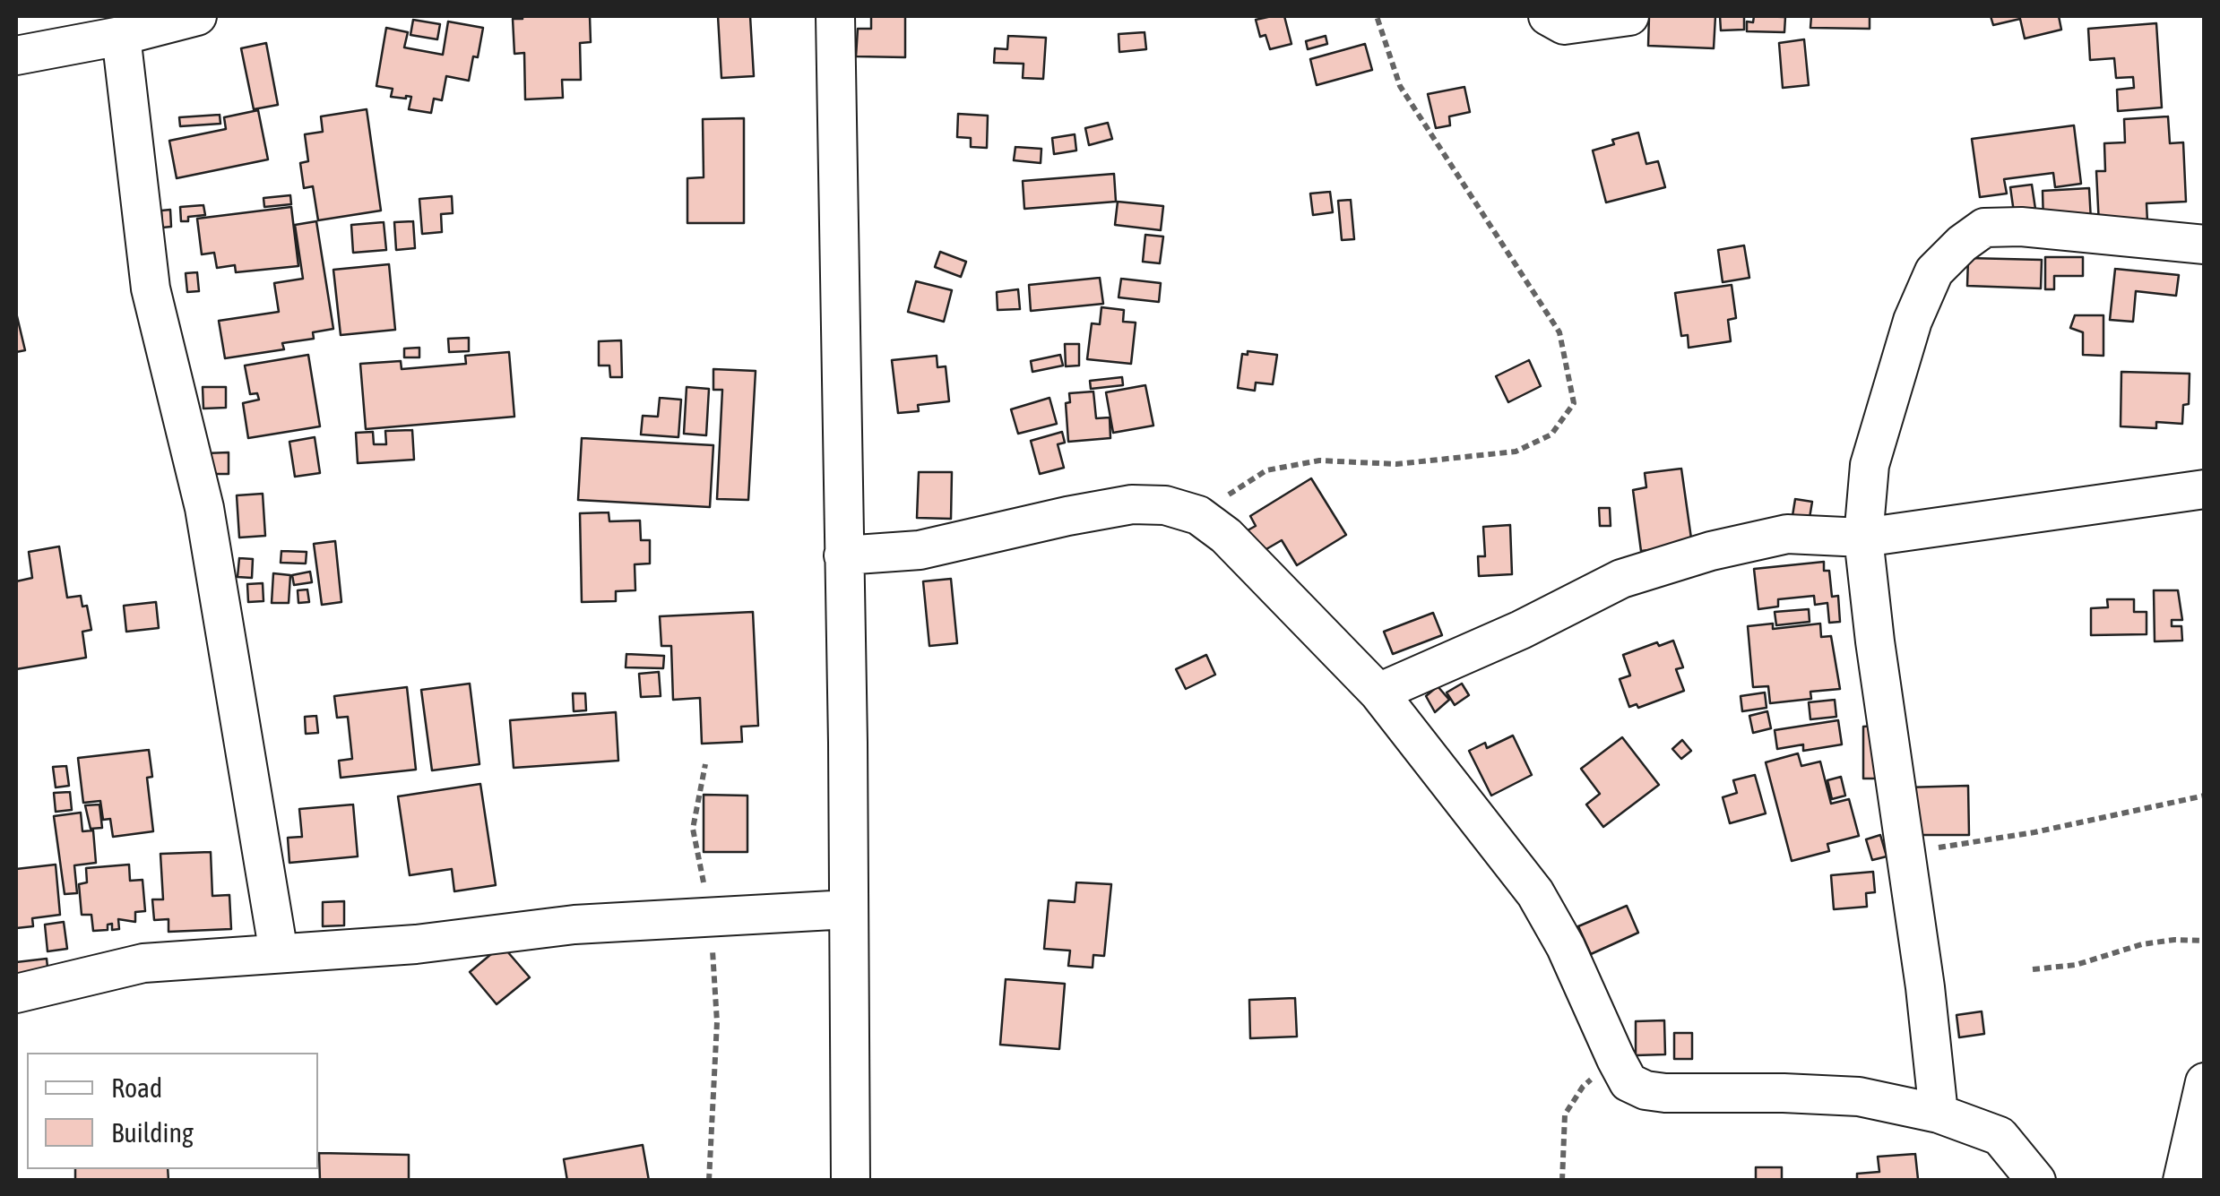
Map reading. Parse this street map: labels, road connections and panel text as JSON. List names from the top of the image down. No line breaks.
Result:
{"legend":["Road","Building"]}
